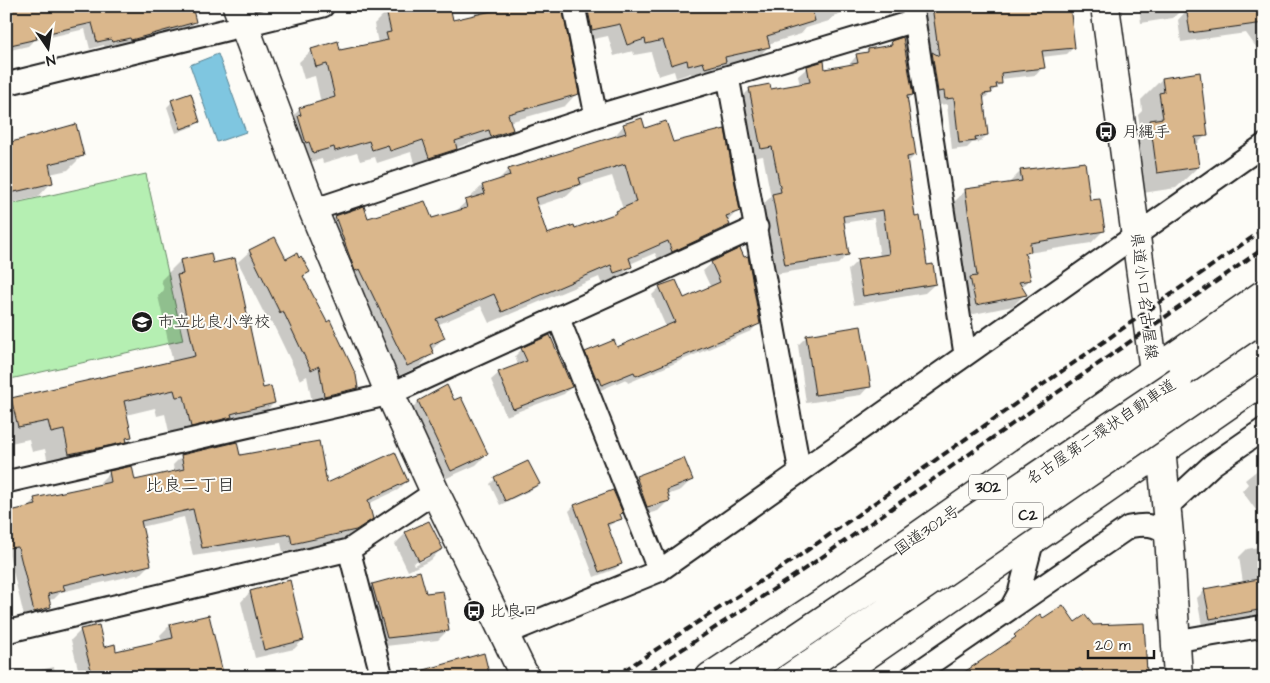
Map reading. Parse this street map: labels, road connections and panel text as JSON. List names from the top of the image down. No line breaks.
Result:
{"streets":{"main road":["県道小口名古屋線","名古屋第二環状自動車道","302","C2","国道302号"]},"crossings":[["県道小口名古屋線","国道302号"]],"districts":["比良二丁目"],"places":{"bus stop":["月縄手","比良口"],"school or university":["市立比良小学校"]},"scale_bar":"20 m","north":"bottom"}
